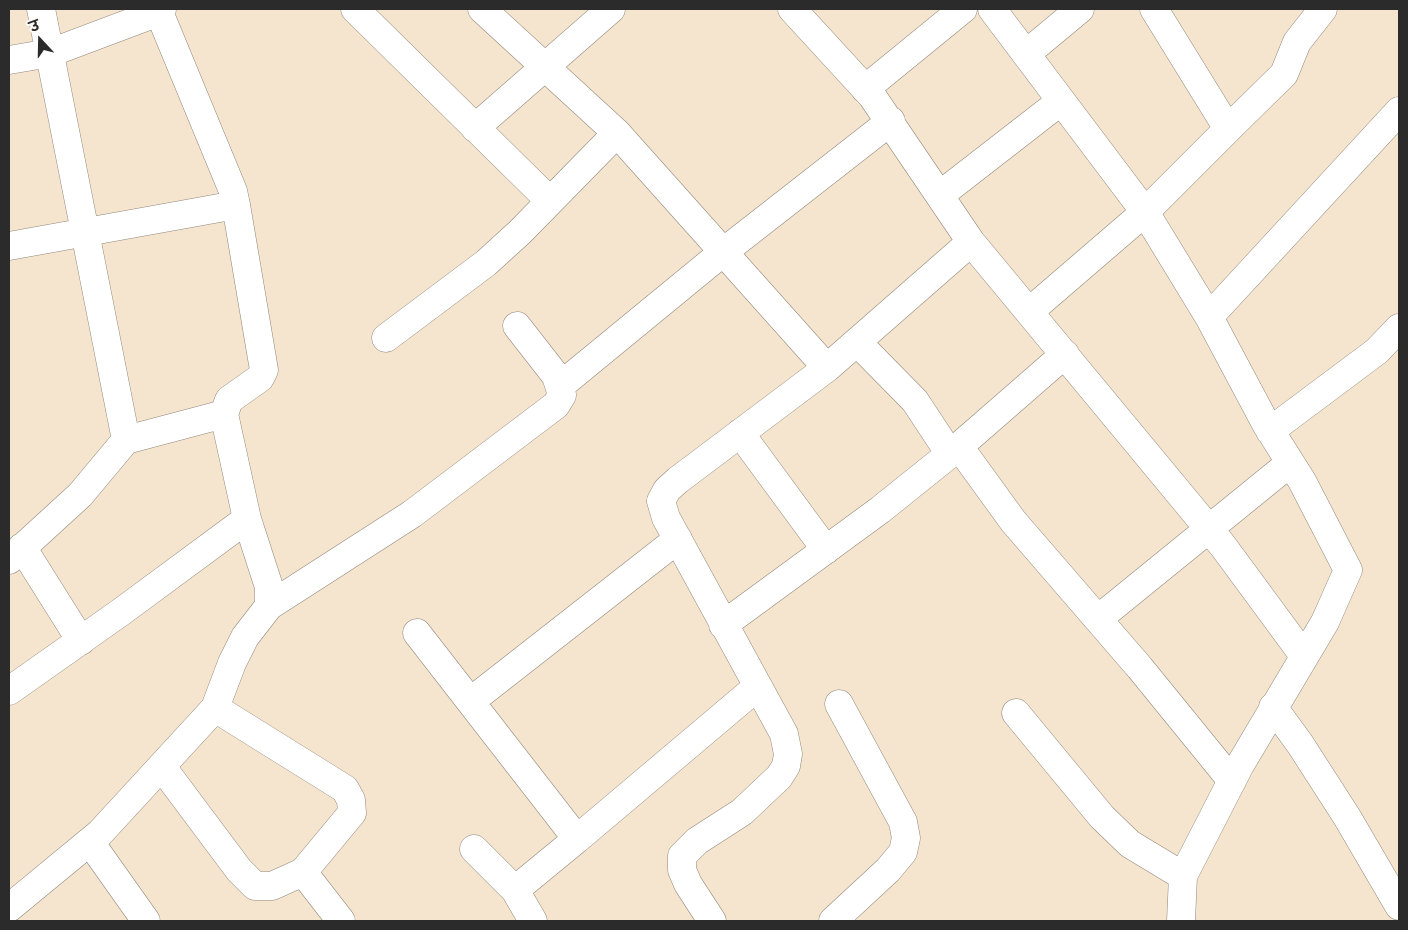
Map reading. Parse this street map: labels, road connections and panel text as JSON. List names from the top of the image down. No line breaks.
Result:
{"north":"top"}
